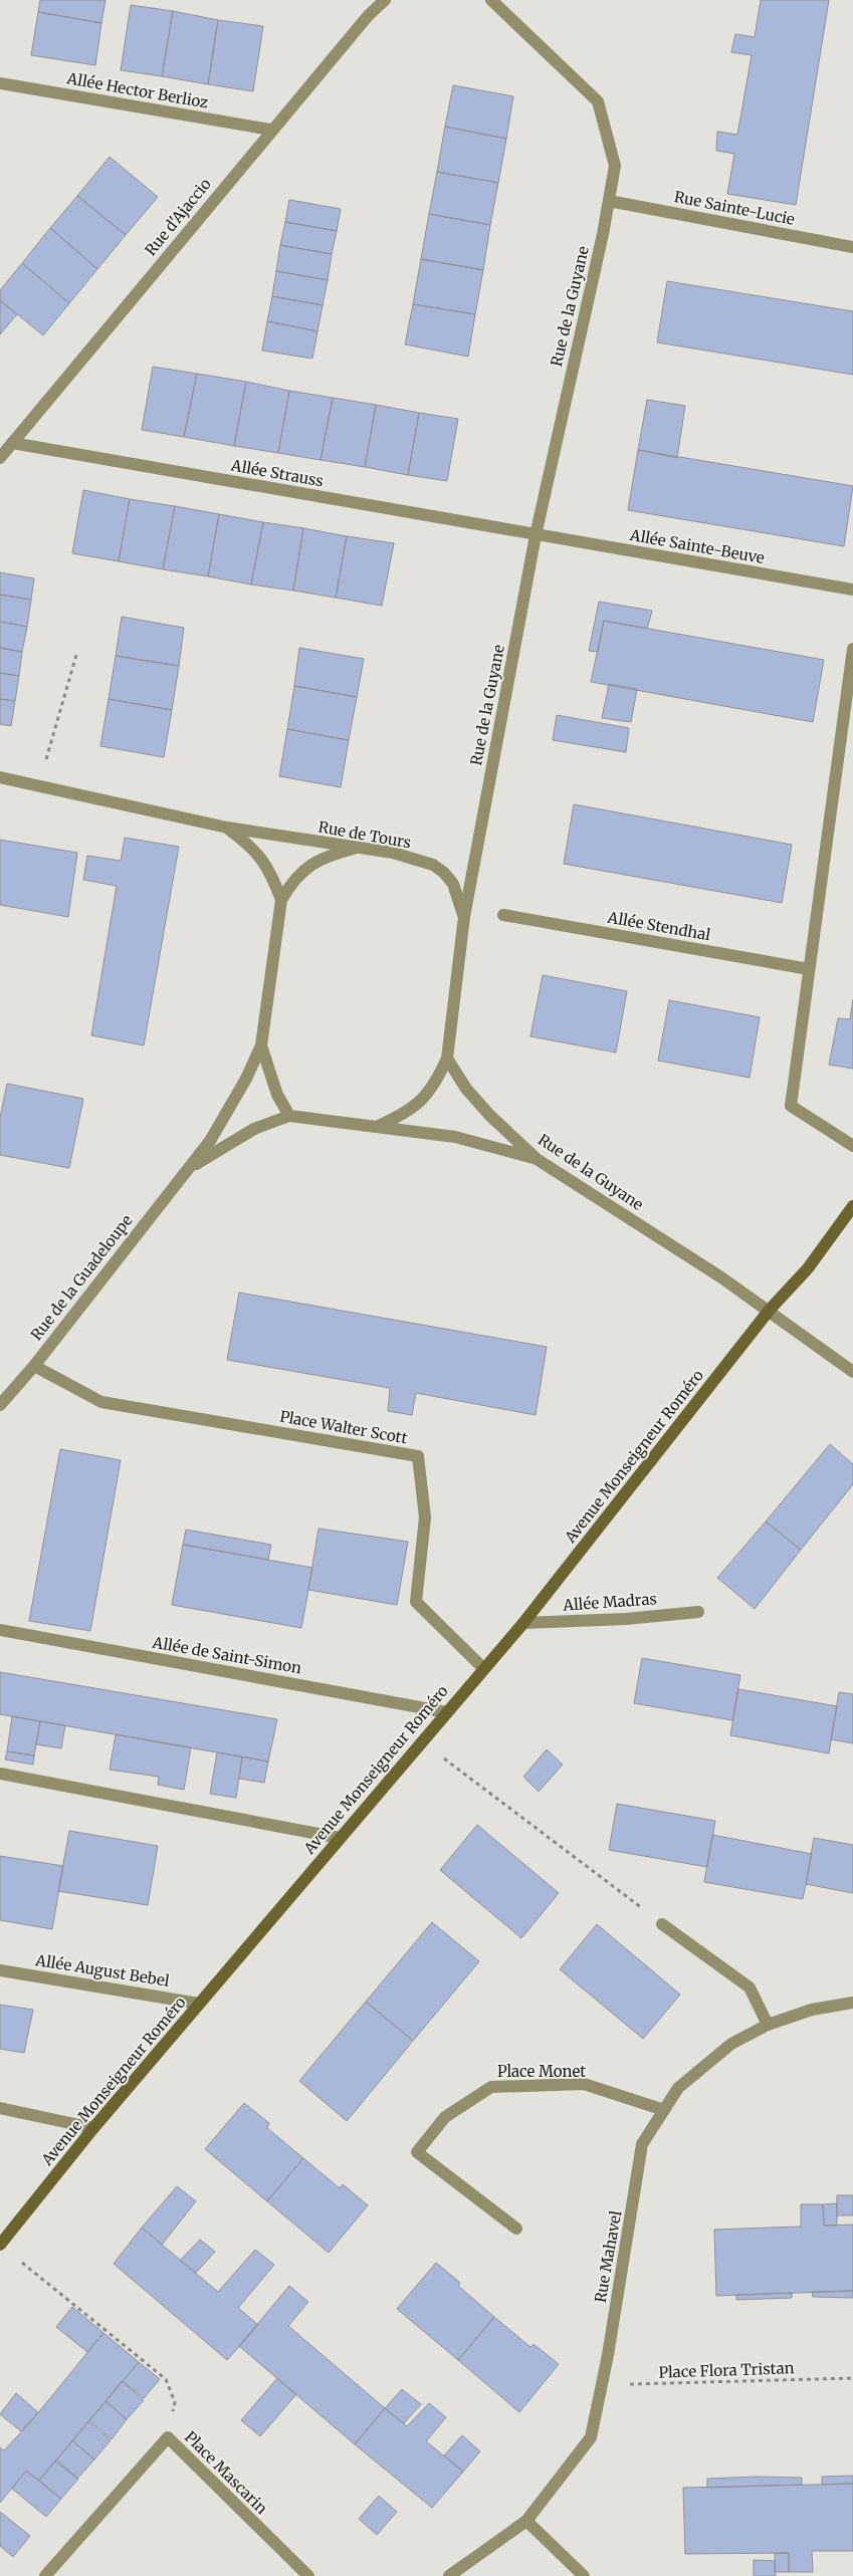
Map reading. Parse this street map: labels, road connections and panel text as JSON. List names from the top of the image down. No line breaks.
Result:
{"streets":{"street":["Allée Hector Berlioz","Rue Sainte-Lucie","Rue d'Ajaccio","Rue de la Guyane","Allée Strauss","Allée Sainte-Beuve","Rue de Tours","Allée Stendhal","Rue de la Guadeloupe","Place Walter Scott","Avenue Monseigneur Roméro","Allée Madras","Allée de Saint-Simon","Allée August Bebel","Place Monet","Rue Mahavel","Place Mascarin"],"path":["Place Flora Tristan"]},"crossings":[["Allée Hector Berlioz","Rue d'Ajaccio"],["Rue Sainte-Lucie","Rue de la Guyane"],["Rue d'Ajaccio","Allée Strauss"],["Rue de la Guyane","Allée Strauss"],["Rue de la Guyane","Allée Sainte-Beuve"],["Rue de la Guyane","Rue de Tours"],["Rue de la Guyane","Rue de la Guadeloupe"],["Rue de la Guyane","Avenue Monseigneur Roméro"],["Allée Strauss","Allée Sainte-Beuve"],["Rue de Tours","Rue de la Guadeloupe"],["Rue de la Guadeloupe","Place Walter Scott"],["Place Walter Scott","Avenue Monseigneur Roméro"],["Avenue Monseigneur Roméro","Allée Madras"],["Avenue Monseigneur Roméro","Allée de Saint-Simon"],["Avenue Monseigneur Roméro","Allée August Bebel"],["Place Monet","Rue Mahavel"],["Rue Mahavel","Place Flora Tristan"]]}
